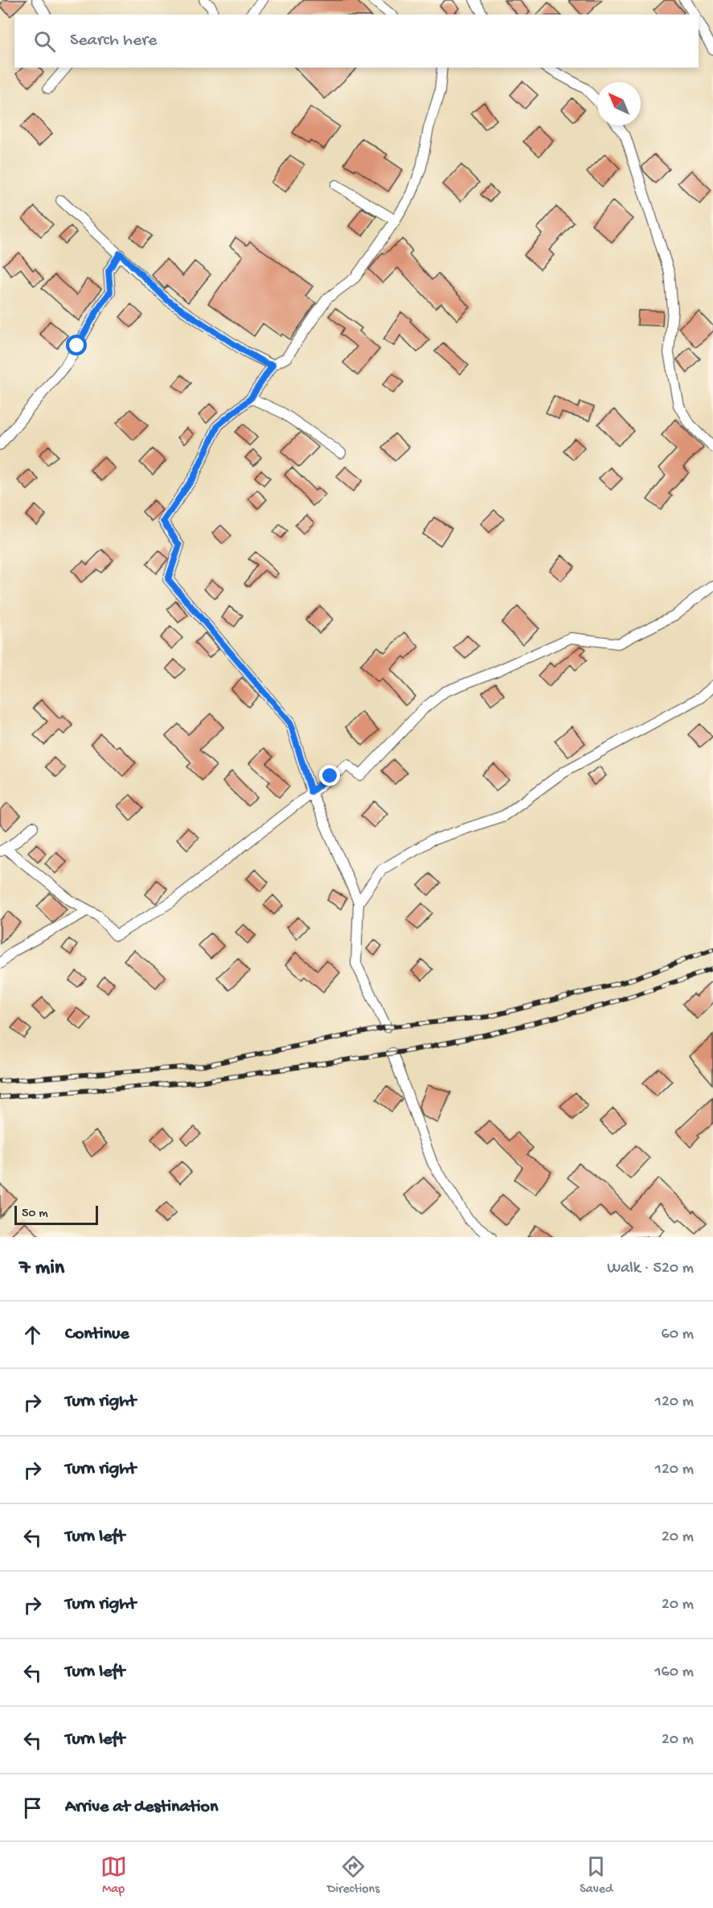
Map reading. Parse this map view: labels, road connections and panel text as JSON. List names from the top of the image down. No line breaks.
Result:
{"scale_bar":"50 m","north":"top left","page":{"search":"Search here","scale":"50 m","heading":["7 min","Walk · 520 m"],"list":[["Continue","60 m"],["Turn right","120 m"],["Turn right","120 m"],["Turn left","20 m"],["Turn right","20 m"],["Turn left","160 m"],["Turn left","20 m"],"Arrive at destination"],"nav":["Map","Directions","Saved"]}}
